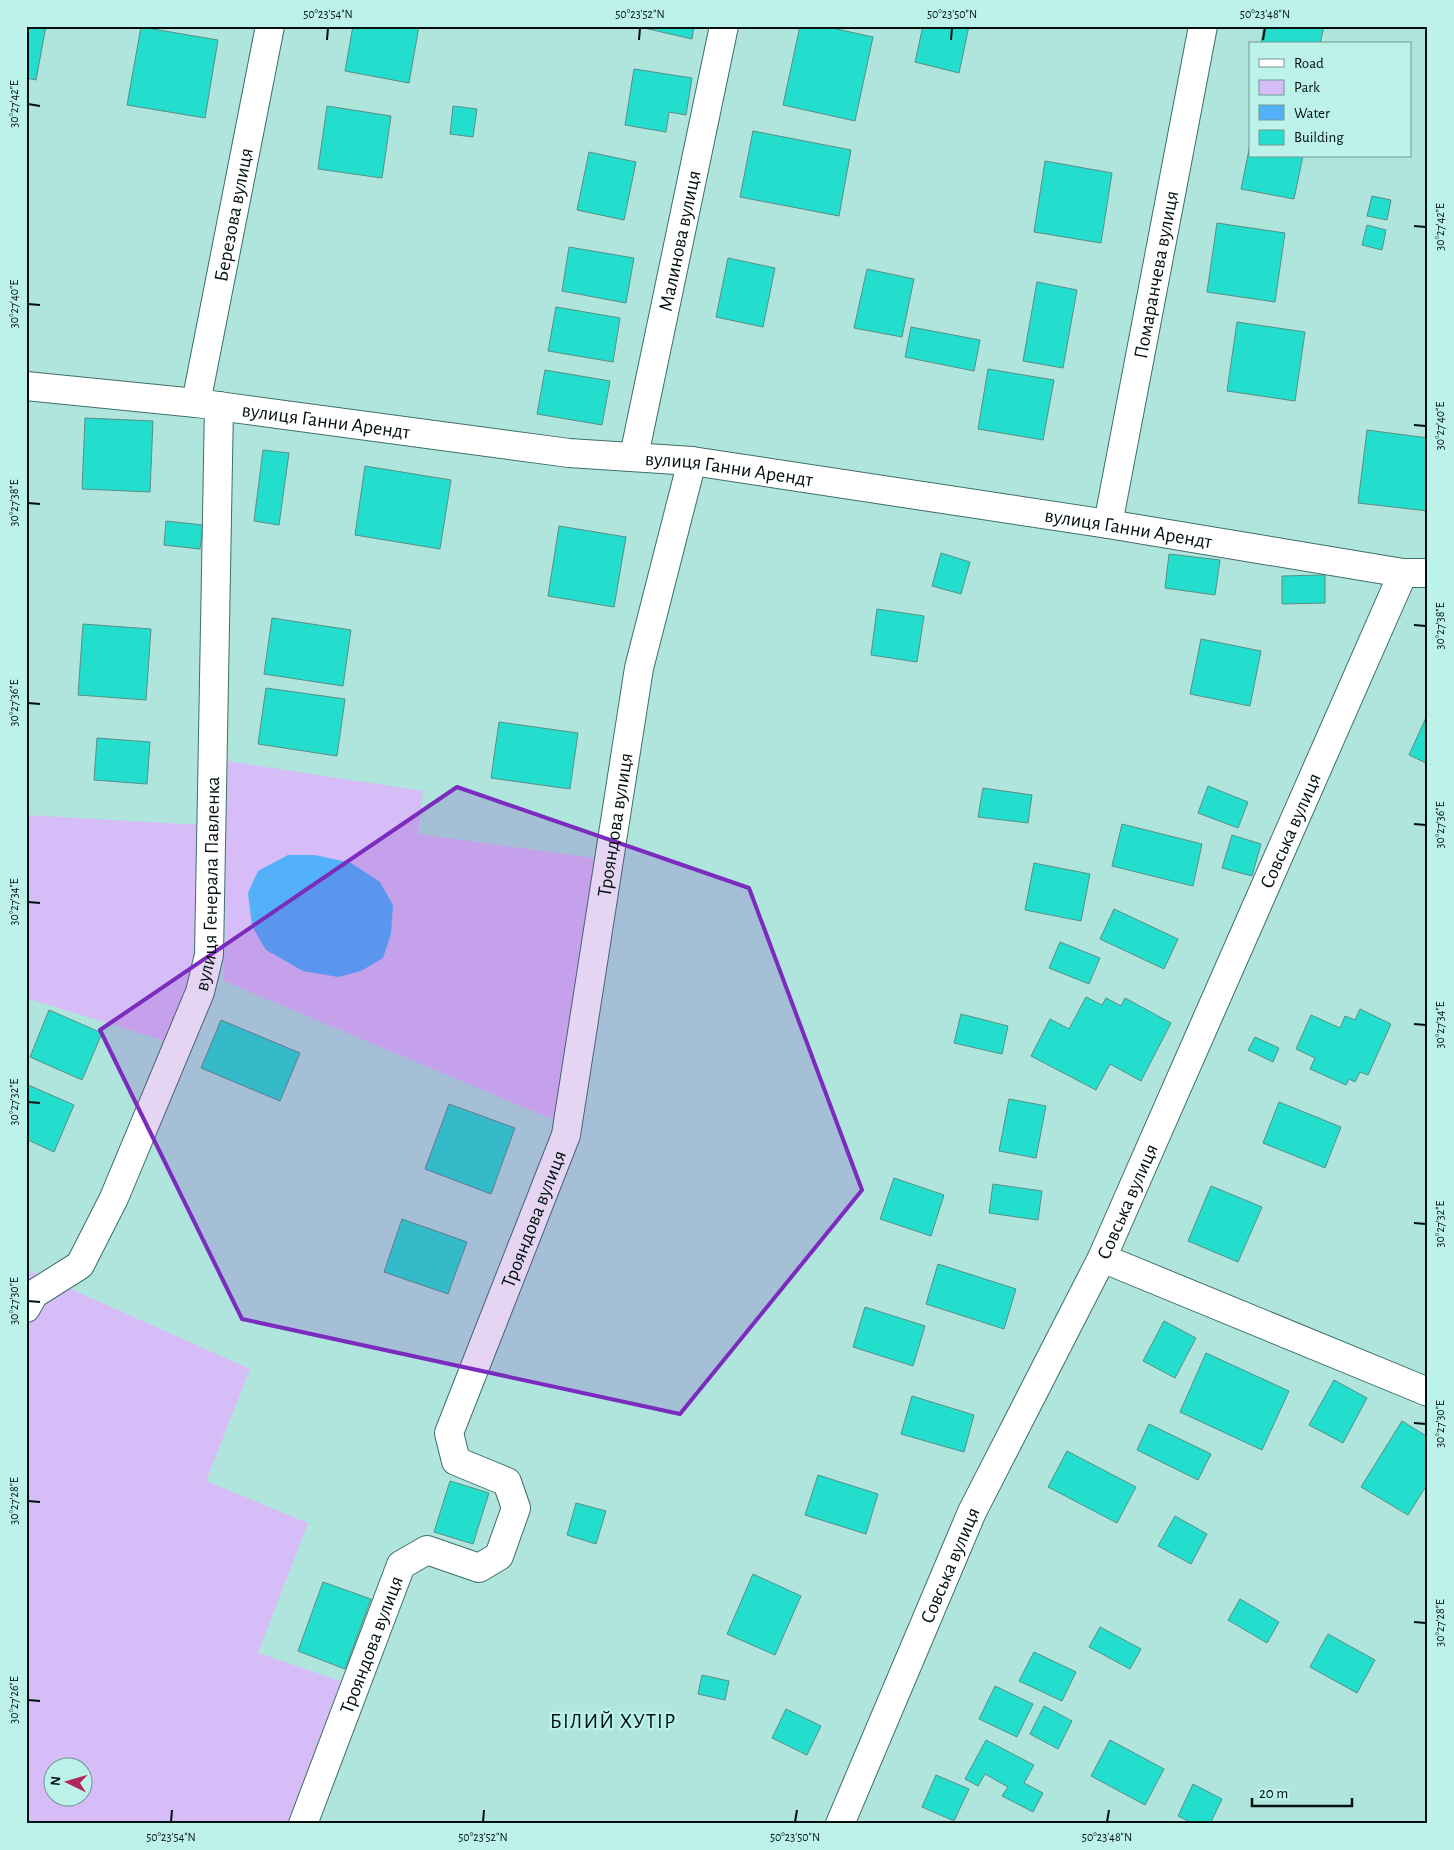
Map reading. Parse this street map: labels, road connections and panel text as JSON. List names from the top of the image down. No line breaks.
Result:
{"streets":{"street":["Березова вулиця","Малинова вулиця","Помаранчева вулиця","вулиця Ганни Арендт","Трояндова вулиця","Совська вулиця","вулиця Генерала Павленка"]},"crossings":[["Березова вулиця","вулиця Ганни Арендт"],["Березова вулиця","вулиця Генерала Павленка"],["Малинова вулиця","вулиця Ганни Арендт"],["Помаранчева вулиця","вулиця Ганни Арендт"],["вулиця Ганни Арендт","Трояндова вулиця"],["вулиця Ганни Арендт","Совська вулиця"],["вулиця Ганни Арендт","вулиця Генерала Павленка"]],"districts":["БІЛИЙ ХУТІР"],"legend":["Road","Park","Water","Building"],"scale_bar":"20 m","north":"left","coordinates":["50°23'54\"N","50°23'52\"N","50°23'50\"N","50°23'48\"N","30°27'42\"E","30°27'40\"E","30°27'38\"E","30°27'36\"E","30°27'34\"E","30°27'32\"E","30°27'30\"E","30°27'28\"E","30°27'26\"E"]}
